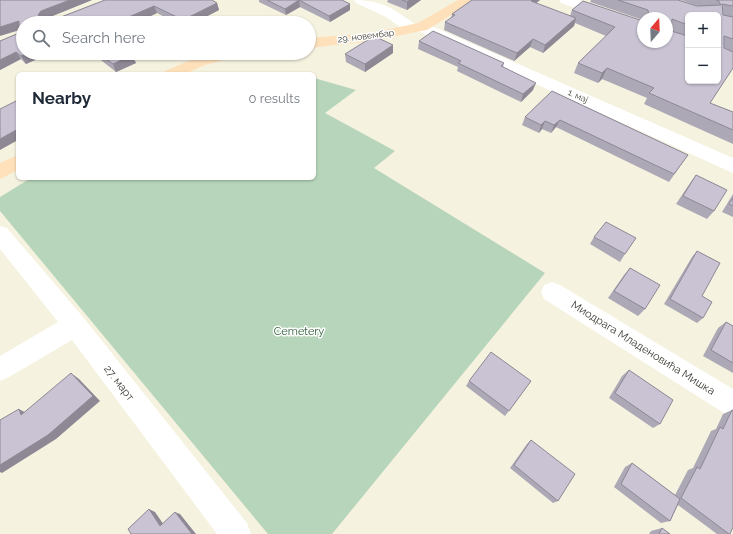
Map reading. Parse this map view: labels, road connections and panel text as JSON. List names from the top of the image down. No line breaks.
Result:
{"streets":{"main road":["29. новембар"],"street":["1. мај","Миодрага Младеновића Мишка","27. март"]},"crossings":[["29. новембар","1. мај"]],"parks":["Cemetery"],"north":"top","page":{"map_buttons":["+","−"],"search":"Search here","heading":["Nearby","0 results"]}}
